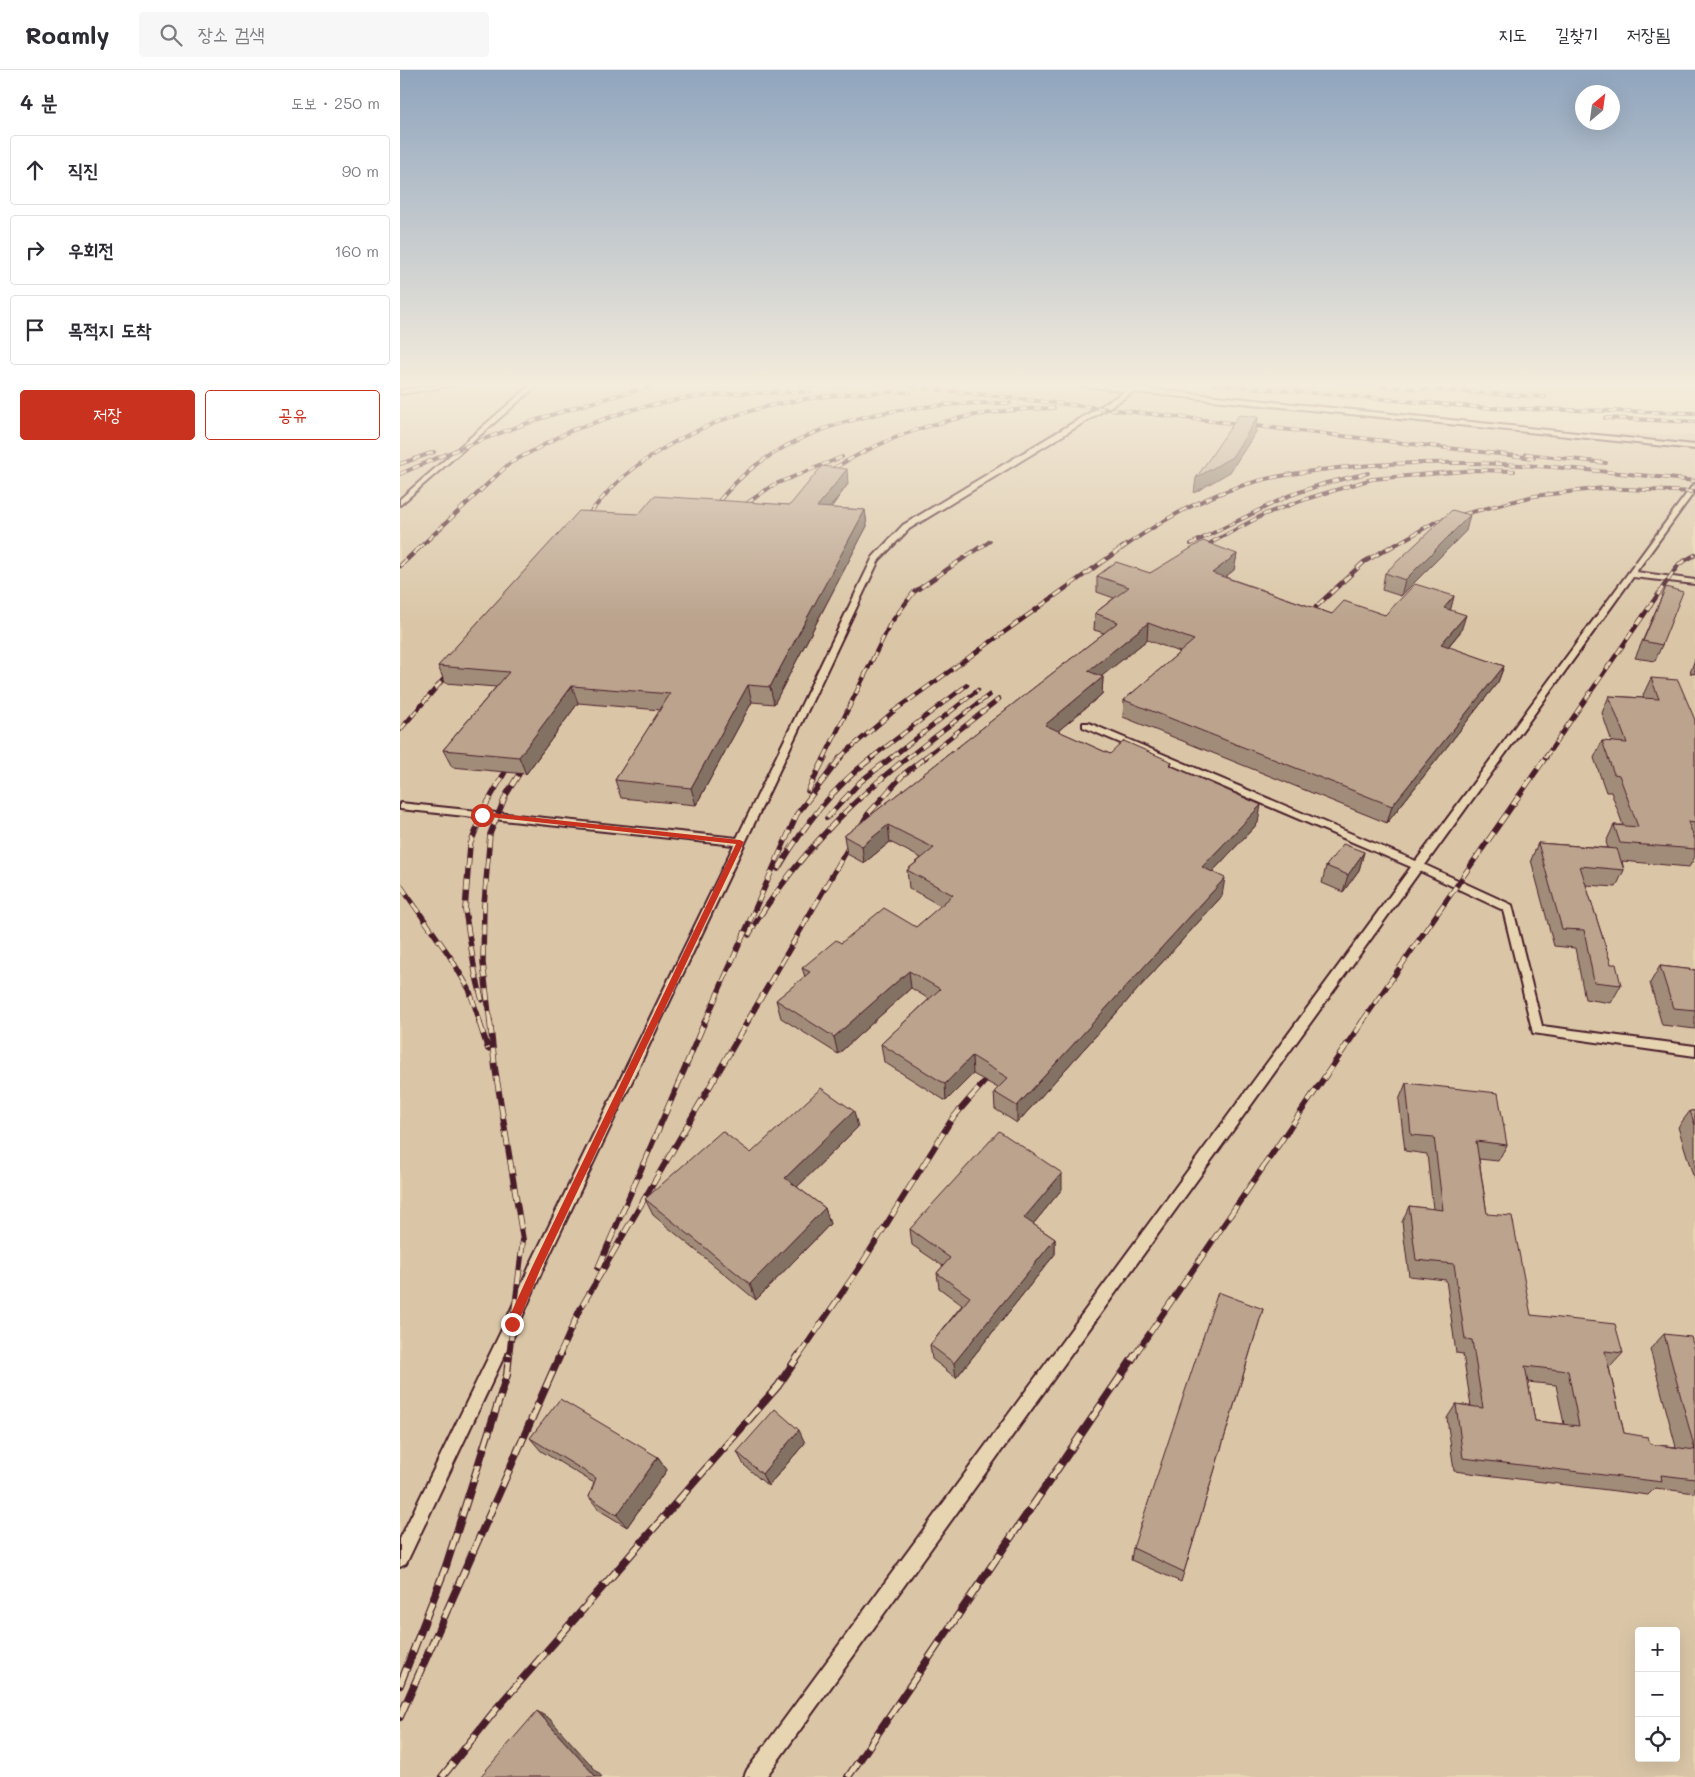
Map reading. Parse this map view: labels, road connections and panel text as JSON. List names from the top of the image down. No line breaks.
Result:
{"north":"top right","page":{"header":"Roamly","search":"장소 검색","nav":["지도","길찾기","저장됨"],"heading":["4 분","도보 · 250 m"],"list":[["직진","90 m"],["우회전","160 m"],"목적지 도착"],"buttons":["저장","공유"],"map_buttons":["+","−"]}}
